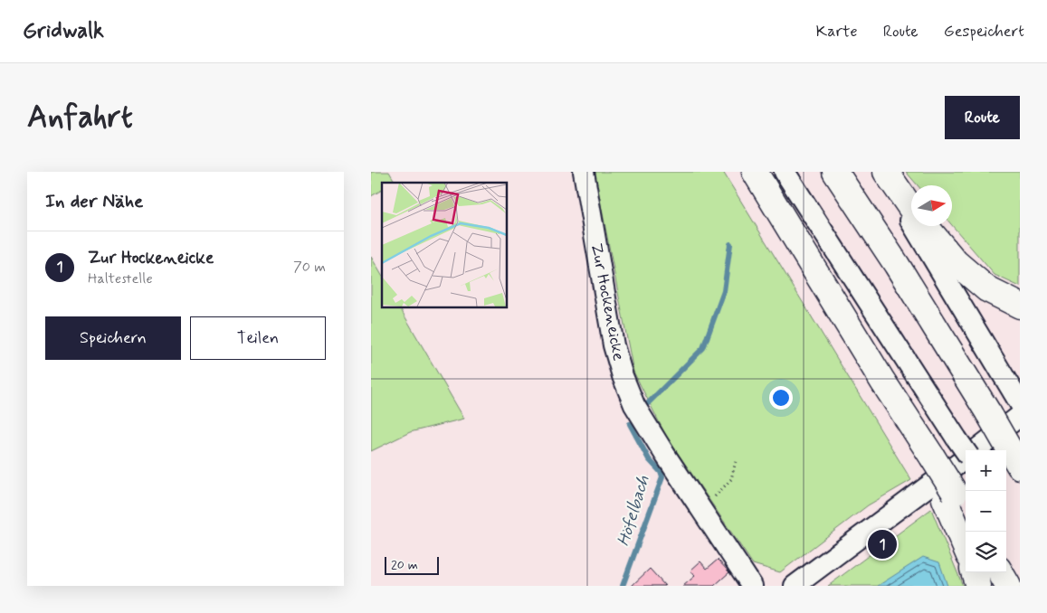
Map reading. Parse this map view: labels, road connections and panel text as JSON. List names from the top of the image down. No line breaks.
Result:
{"streets":{"street":["Zur Hockeneicke"]},"water":["Höfelbach"],"scale_bar":"20 m","north":"right","page":{"header":"Gridwalk","nav":["Karte","Route","Gespeichert"],"buttons":["Route",["Speichern","Teilen"]],"title":"Anfahrt","heading":"In der Nähe","list":[{"mark":"1","name":"Zur Hockeneicke","note":"Haltestelle","value":"70 m"}],"map_buttons":["+","−"],"pins":"1","scale":"20 m"}}
